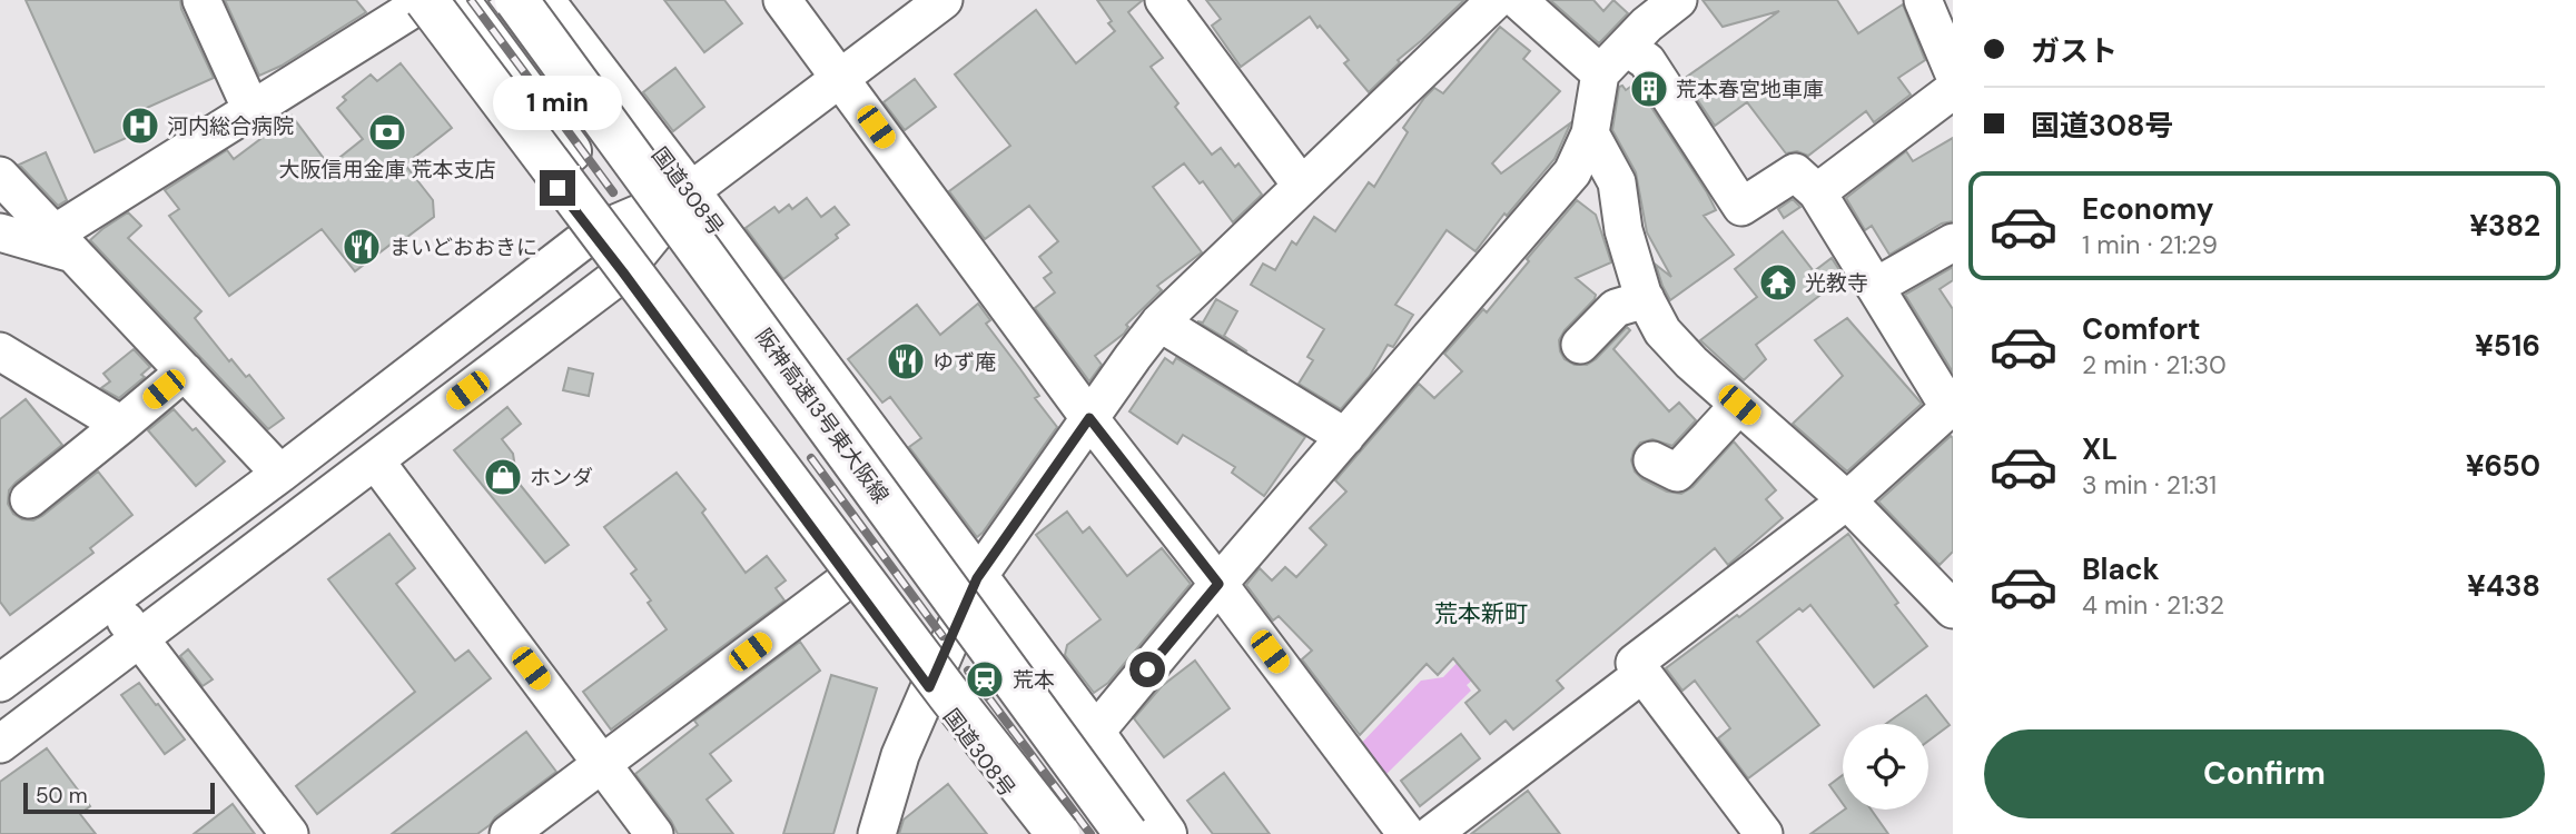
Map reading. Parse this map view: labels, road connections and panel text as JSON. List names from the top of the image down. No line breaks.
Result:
{"streets":{"highway":["国道308号","阪神高速13号東大阪線"]},"districts":["荒本新町"],"places":{"building":["荒本春宮地車庫"],"hospital":["河内総合病院"],"bank":["大阪信用金庫 荒本支店"],"restaurant":["まいどおおきに","ゆず庵"],"temple":["光教寺"],"shop":["ホンダ"],"station":["荒本"]},"scale_bar":"50 m","page":{"banner":["ガスト","国道308号"],"bubble":"1 min","list":[{"name":"Economy","note":"1 min · 21:29","value":"¥382"},{"name":"Comfort","note":"2 min · 21:30","value":"¥516"},{"name":"XL","note":"3 min · 21:31","value":"¥650"},{"name":"Black","note":"4 min · 21:32","value":"¥438"}],"buttons":"Confirm","scale":"50 m"}}
